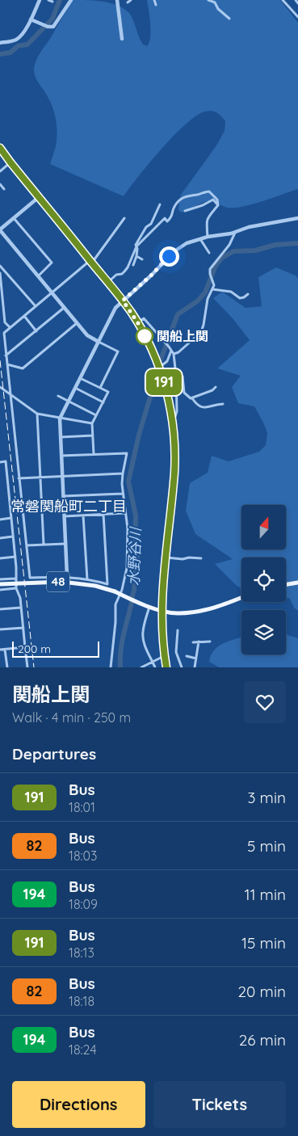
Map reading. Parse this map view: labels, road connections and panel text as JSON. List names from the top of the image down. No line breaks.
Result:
{"streets":{"main road":["48"]},"districts":["常磐関船町二丁目"],"water":["水野谷川"],"places":["関船上関"],"lines":["bus line 191"],"scale_bar":"200 m","north":"top","page":{"on_map":"191","scale":"200 m","heading":[["関船上関","Walk · 4 min · 250 m"],"Departures"],"list":[{"mark":"191","name":"Bus","note":"18:01","value":"3 min"},{"mark":"82","name":"Bus","note":"18:03","value":"5 min"},{"mark":"194","name":"Bus","note":"18:09","value":"11 min"},{"mark":"191","name":"Bus","note":"18:13","value":"15 min"},{"mark":"82","name":"Bus","note":"18:18","value":"20 min"},{"mark":"194","name":"Bus","note":"18:24","value":"26 min"}],"buttons":["Directions","Tickets"]}}
